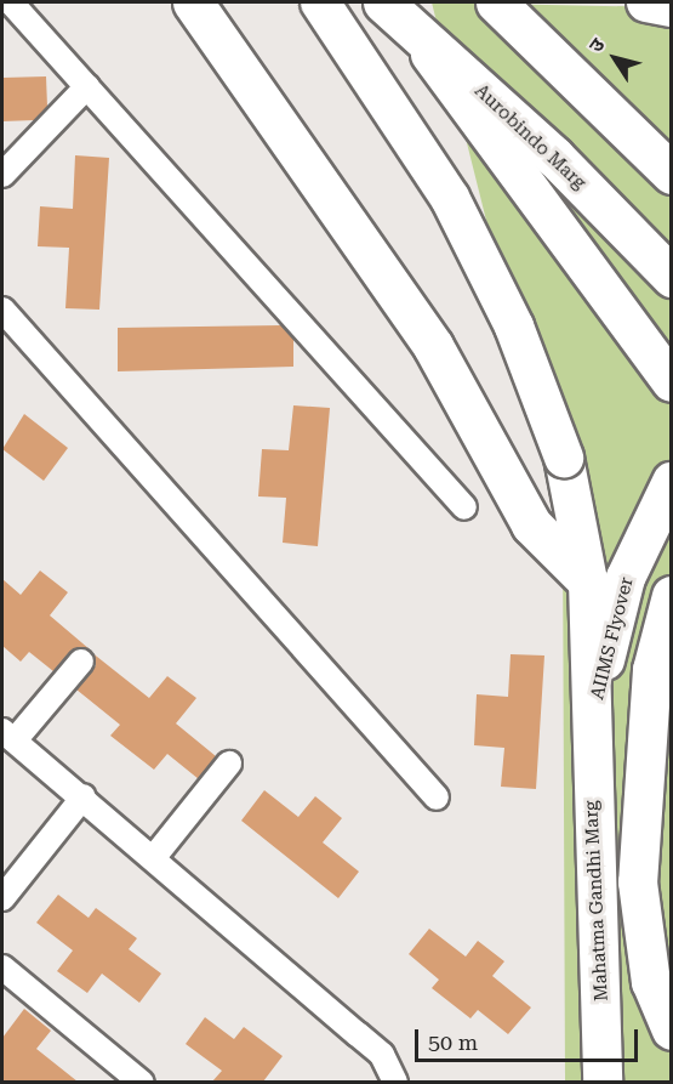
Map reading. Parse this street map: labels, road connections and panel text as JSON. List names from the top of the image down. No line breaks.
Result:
{"streets":{"highway":["Aurobindo Marg"],"main road":["AIIMS Flyover","Mahatma Gandhi Marg"]},"crossings":[["AIIMS Flyover","Mahatma Gandhi Marg"]],"scale_bar":"50 m","north":"top left"}
